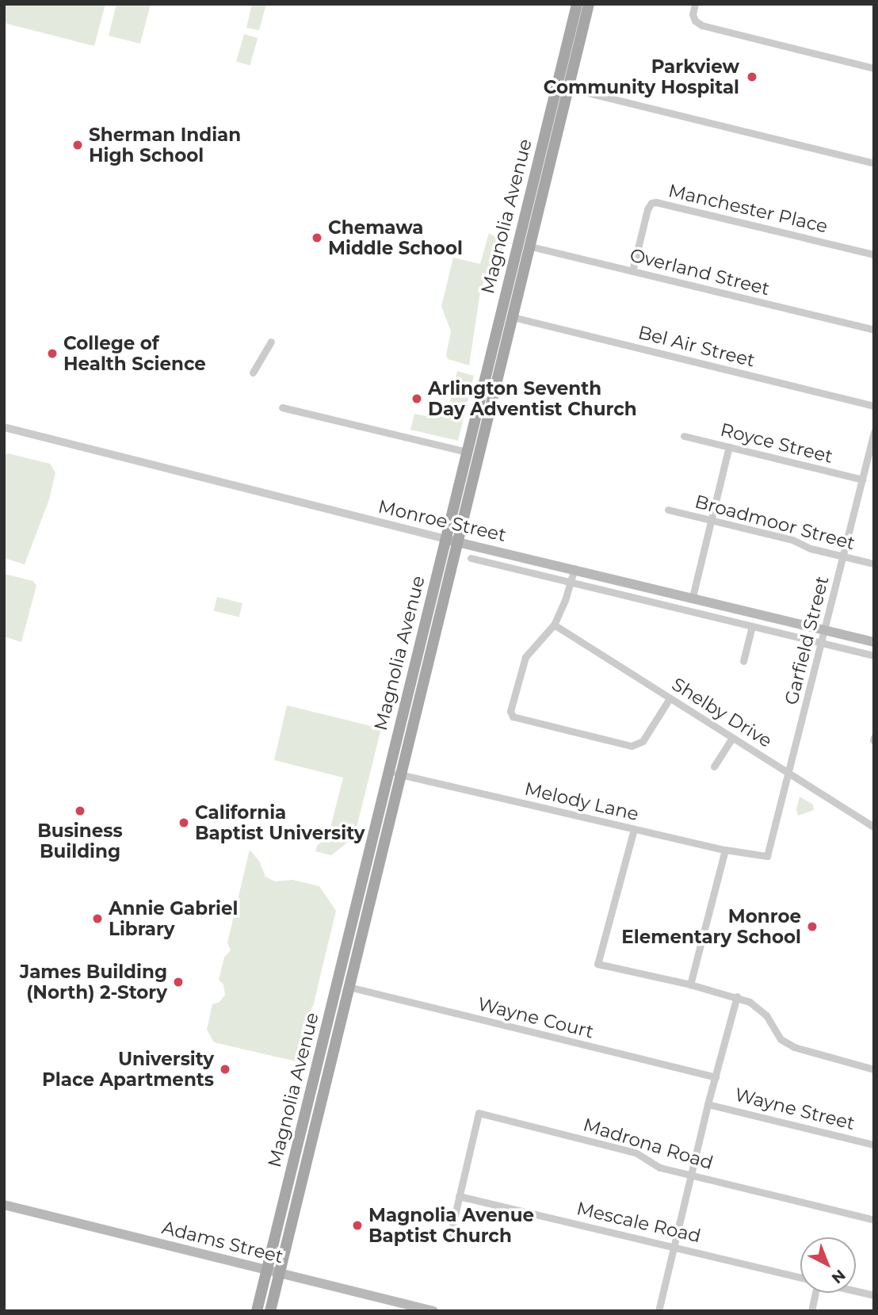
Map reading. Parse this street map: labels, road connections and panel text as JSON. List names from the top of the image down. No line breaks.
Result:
{"streets":{"main road":["Magnolia Avenue","Monroe Street","Adams Street"],"street":["Manchester Place","Overland Street","Bel Air Street","Royce Street","Broadmoor Street","Garfield Street","Shelby Drive","Melody Lane","Wayne Court","Wayne Street","Madrona Road","Mescale Road"]},"crossings":[["Manchester Place","Overland Street"],["Magnolia Avenue","Overland Street"],["Magnolia Avenue","Bel Air Street"],["Magnolia Avenue","Monroe Street"],["Magnolia Avenue","Melody Lane"],["Magnolia Avenue","Wayne Court"],["Magnolia Avenue","Adams Street"],["Royce Street","Garfield Street"],["Monroe Street","Garfield Street"],["Broadmoor Street","Garfield Street"],["Garfield Street","Shelby Drive"],["Garfield Street","Melody Lane"],["Madrona Road","Mescale Road"]],"places":["Parkview Community Hospital","Sherman Indian High School","Chemawa Middle School","College of Health Science","Arlington Seventh Day Adventist Church","Business Building","California Baptist University","Annie Gabriel Library","Monroe Elementary School","James Building (North) 2-Story","University Place Apartments","Magnolia Avenue Baptist Church"],"north":"bottom right"}
